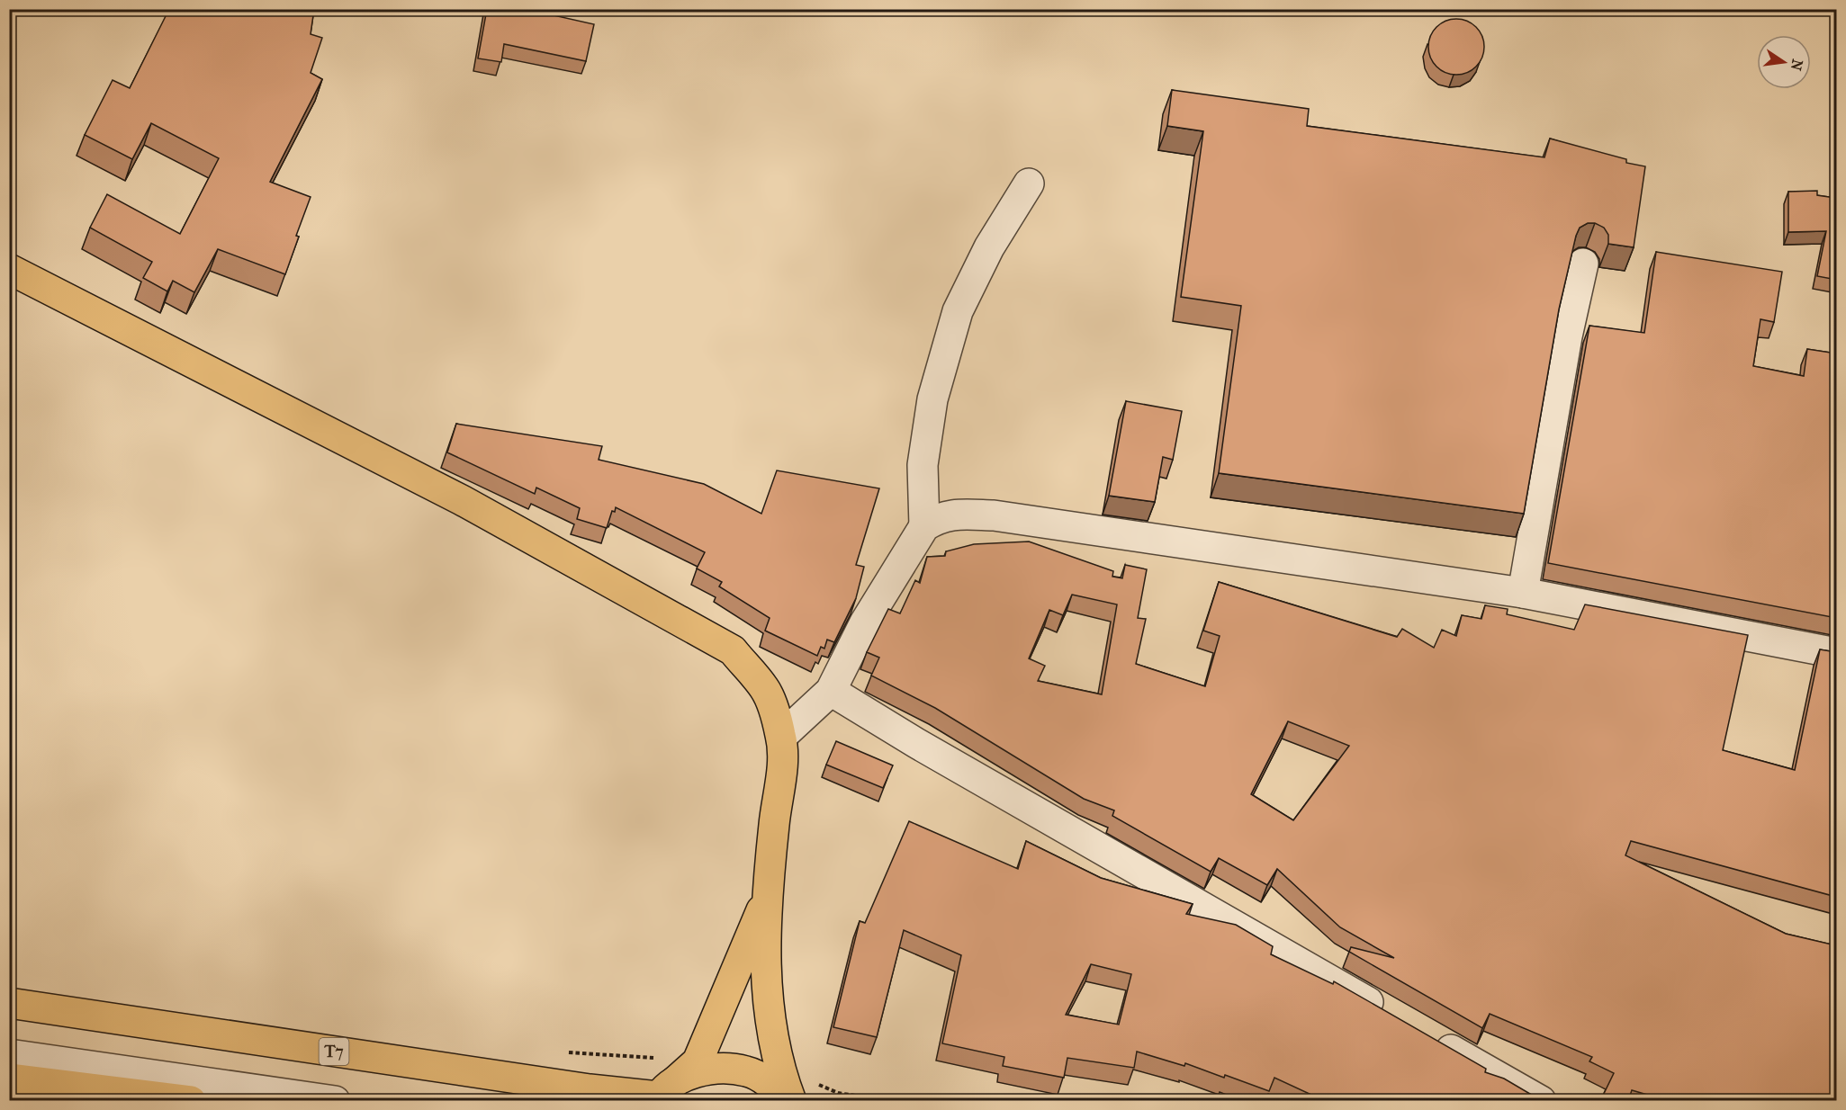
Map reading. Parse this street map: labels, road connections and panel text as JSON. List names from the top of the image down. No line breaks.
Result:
{"streets":{"main road":["T7"]},"north":"right"}
